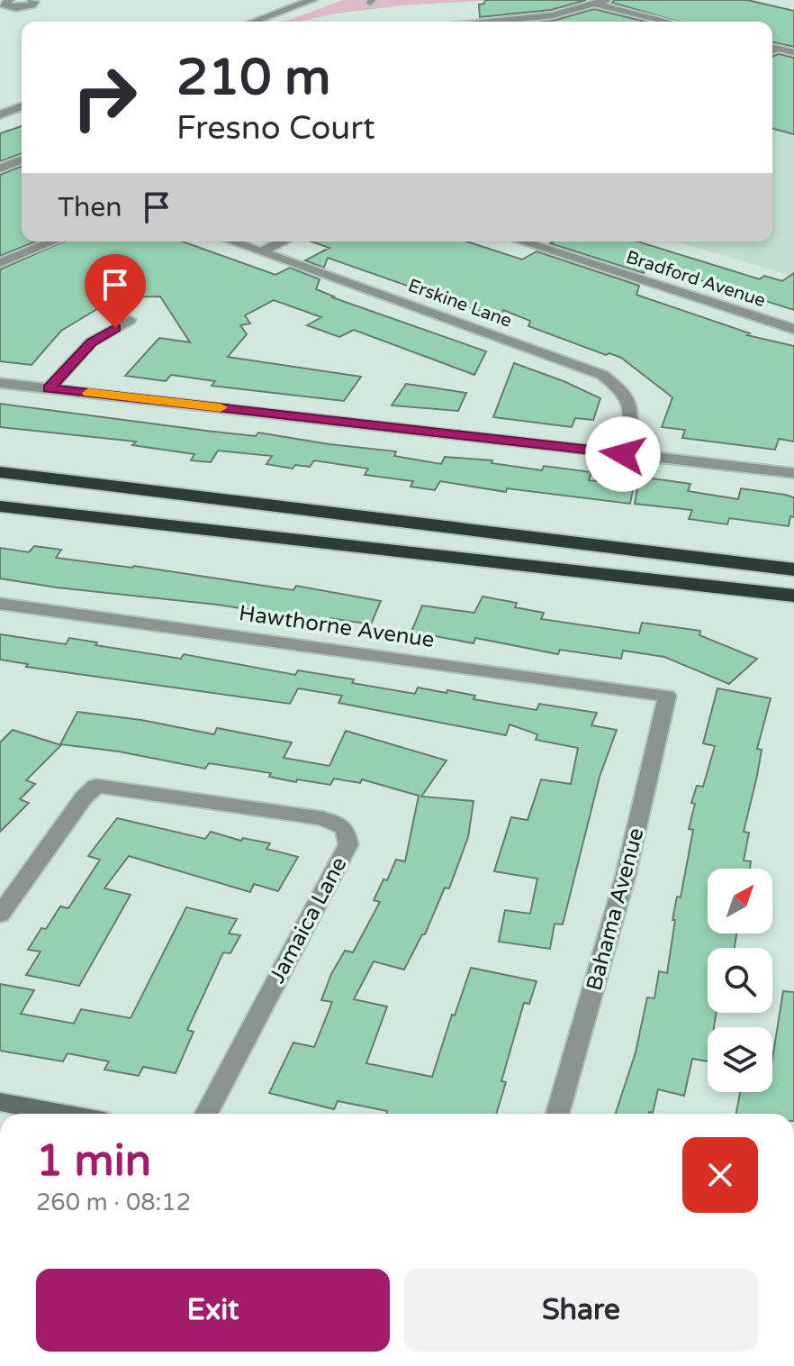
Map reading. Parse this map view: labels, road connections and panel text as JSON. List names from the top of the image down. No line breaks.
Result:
{"streets":{"street":["Bradford Avenue","Erskine Lane","Hawthorne Avenue","Bahama Avenue","Jamaica Lane"]},"crossings":[["Hawthorne Avenue","Bahama Avenue"]],"north":"top right","page":{"turn":["210 m","Fresno Court"],"then":"Then","heading":["1 min","260 m · 08:12"],"buttons":["Exit","Share"]}}
